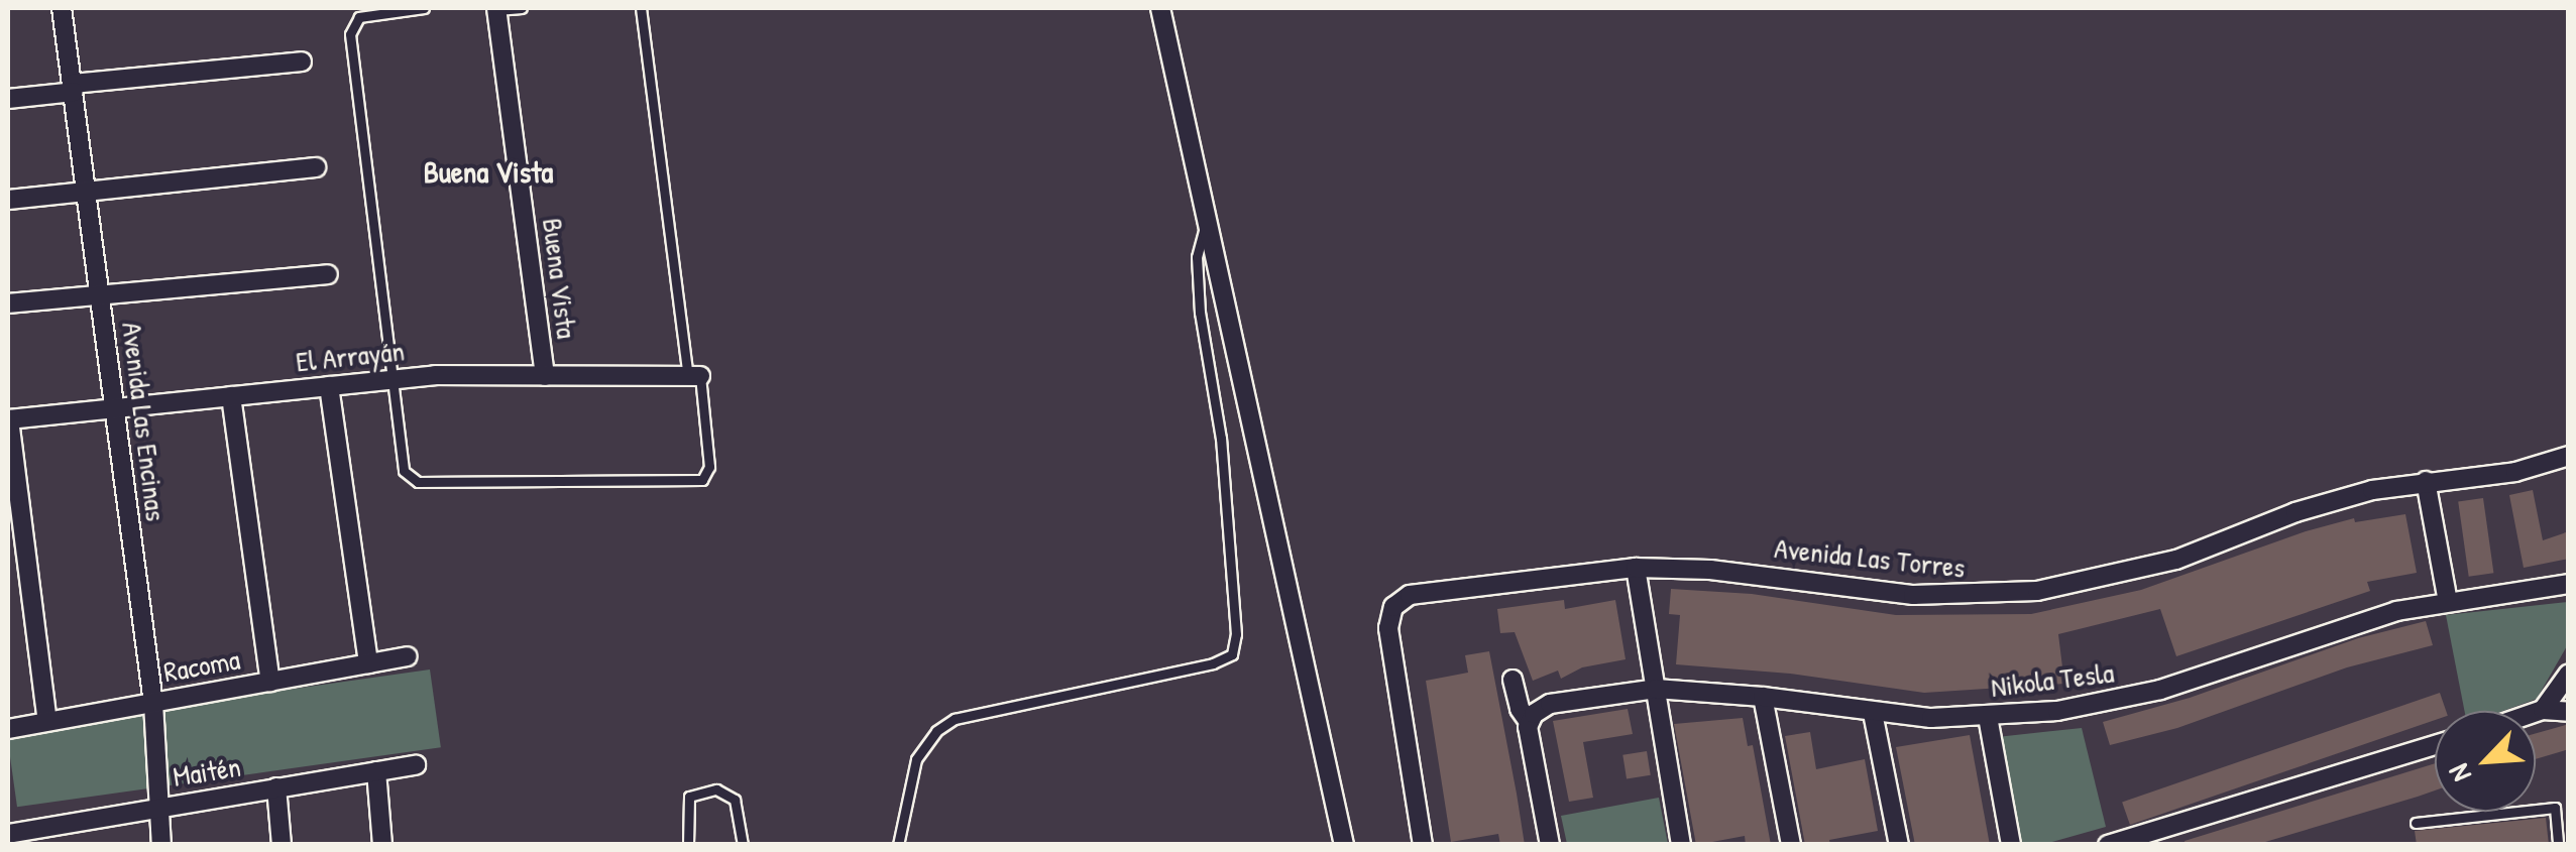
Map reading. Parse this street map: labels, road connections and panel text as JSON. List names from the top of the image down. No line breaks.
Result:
{"streets":{"street":["Buena Vista","El Arrayán","Avenida Las Encinas","Avenida Las Torres","Racoma","Nikola Tesla","Maitén"]},"crossings":[["Buena Vista","El Arrayán"],["El Arrayán","Avenida Las Encinas"],["Avenida Las Encinas","Racoma"],["Avenida Las Encinas","Maitén"]],"districts":["Buena Vista"],"north":"bottom left"}
